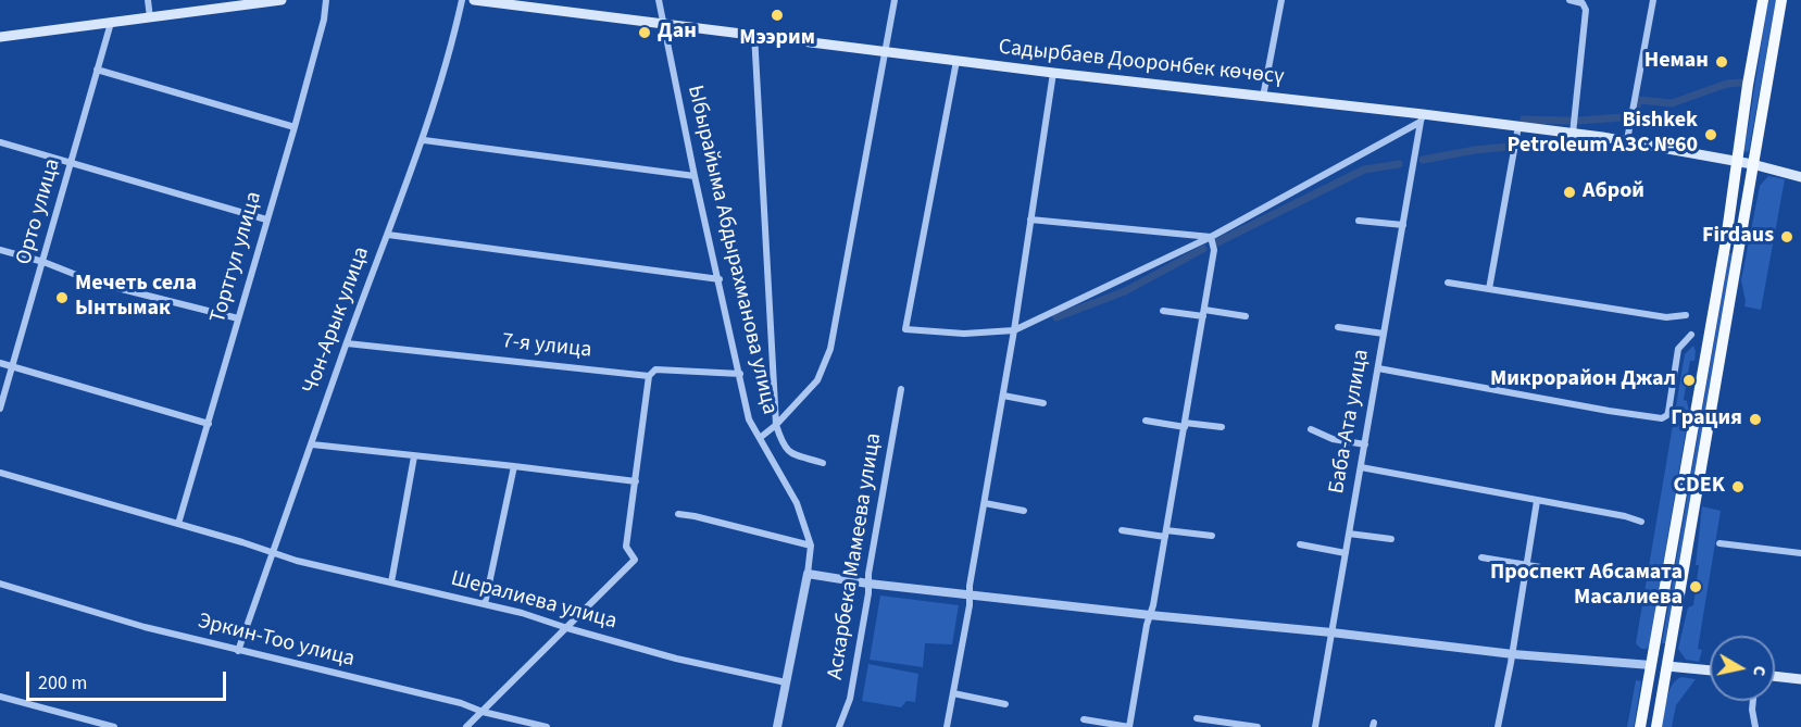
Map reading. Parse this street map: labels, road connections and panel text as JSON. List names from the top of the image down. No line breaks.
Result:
{"streets":{"main road":["Садырбаев Дооронбек көчөсү"],"street":["Орто улица","Ыбырайыма Абдырахманова улица","Тортгул улица","Чон-Арык улица","7-я улица","Баба-Ата улица","Аскарбека Мамеева улица","Шералиева улица","Эркин-Тоо улица"]},"crossings":[["Садырбаев Дооронбек көчөсү","Ыбырайыма Абдырахманова улица"],["Садырбаев Дооронбек көчөсү","Баба-Ата улица"],["Ыбырайыма Абдырахманова улица","7-я улица"],["Ыбырайыма Абдырахманова улица","Шералиева улица"],["Тортгул улица","Шералиева улица"],["Чон-Арык улица","7-я улица"],["Чон-Арык улица","Шералиева улица"],["Чон-Арык улица","Эркин-Тоо улица"]],"places":["Мээрим","Дан","Неман","Bishkek Petroleum АЗС №60","Аброй","Firdaus","Мечеть села Ынтымак","Микрорайон Джал","Грация","CDEK","Проспект Абсамата Масалиева"],"scale_bar":"200 m","north":"right"}
